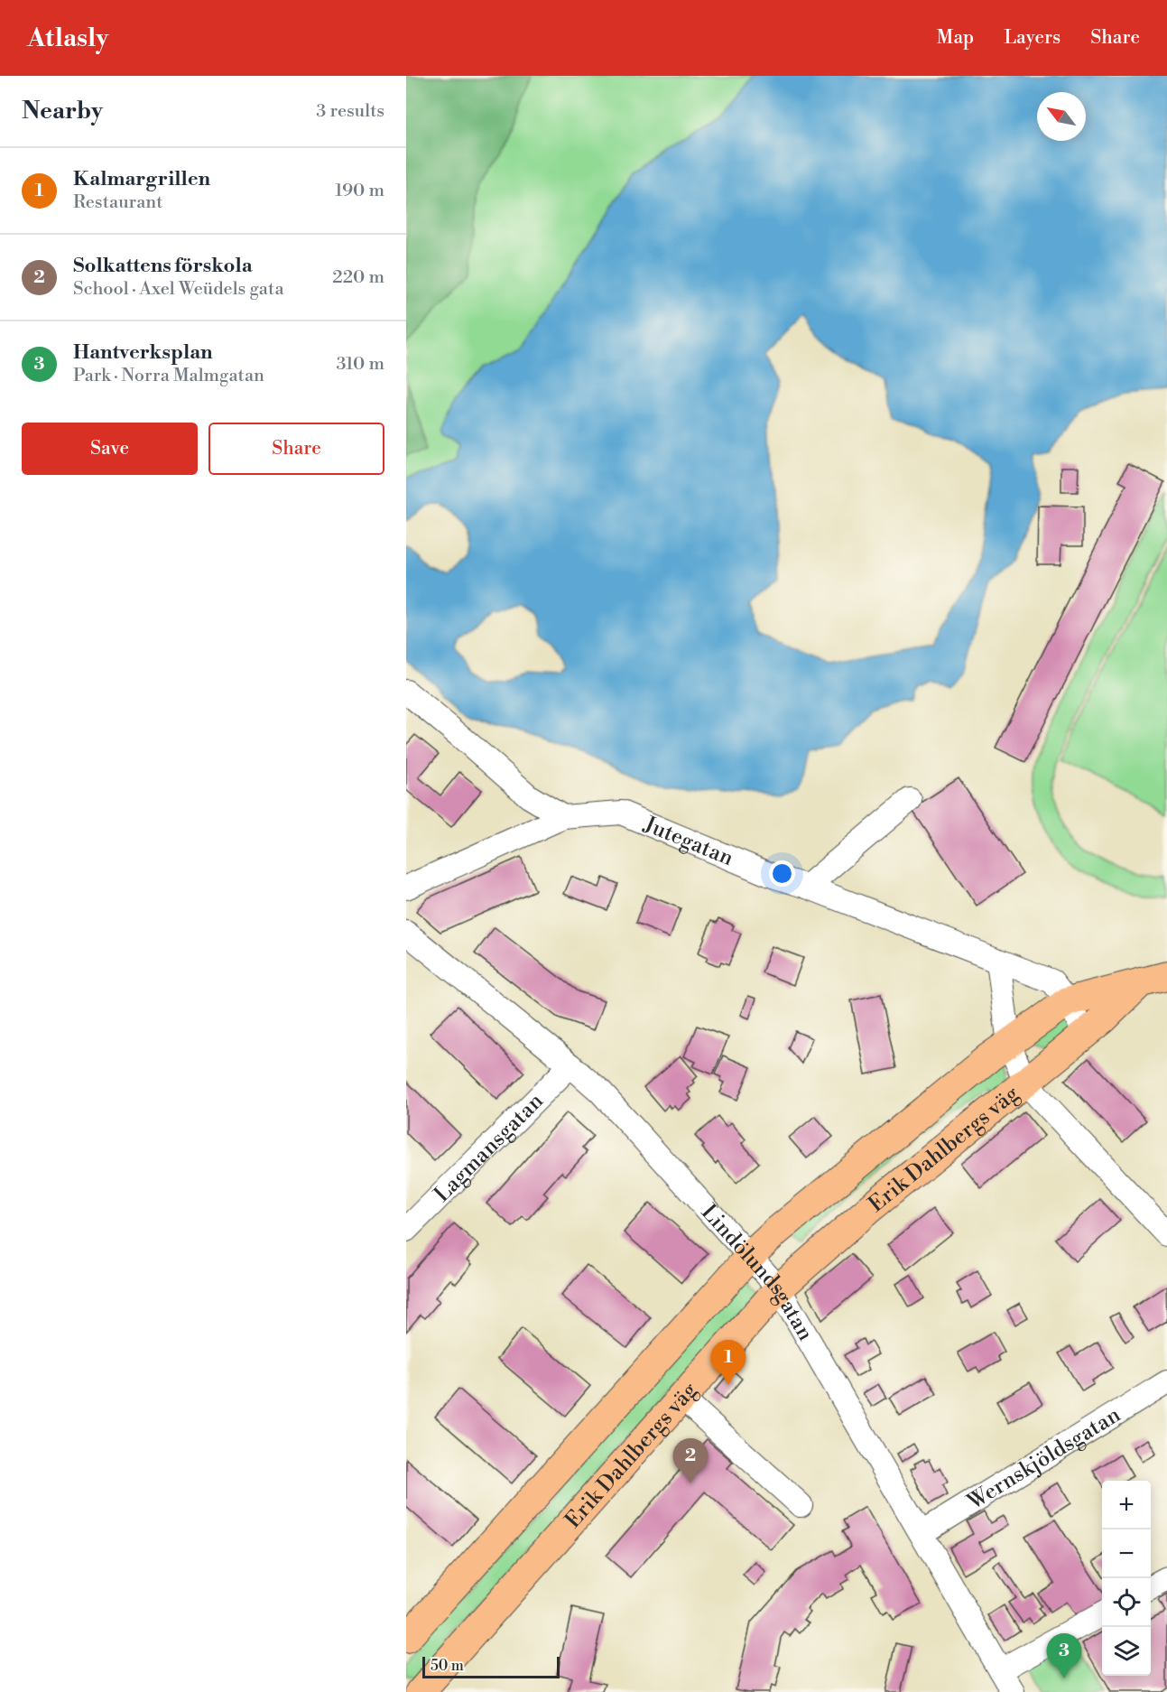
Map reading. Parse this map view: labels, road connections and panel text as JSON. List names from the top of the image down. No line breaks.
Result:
{"streets":{"main road":["Erik Dahlbergs väg"],"street":["Jutegatan","Lagmansgatan","Lindölundsgatan","Wernskjöldsgatan"]},"crossings":[["Jutegatan","Erik Dahlbergs väg"],["Lagmansgatan","Lindölundsgatan"],["Erik Dahlbergs väg","Lindölundsgatan"],["Lindölundsgatan","Wernskjöldsgatan"]],"scale_bar":"50 m","north":"top left","page":{"header":"Atlasly","nav":["Map","Layers","Share"],"heading":["Nearby","3 results"],"list":[{"mark":"1","name":"Kalmargrillen","note":"Restaurant","value":"190 m"},{"mark":"2","name":"Solkattens förskola","note":"School · Axel Weüdels gata","value":"220 m"},{"mark":"3","name":"Hantverksplan","note":"Park · Norra Malmgatan","value":"310 m"}],"buttons":["Save","Share"],"pins":["1","2","3"],"map_buttons":["+","−"],"scale":"50 m"}}
